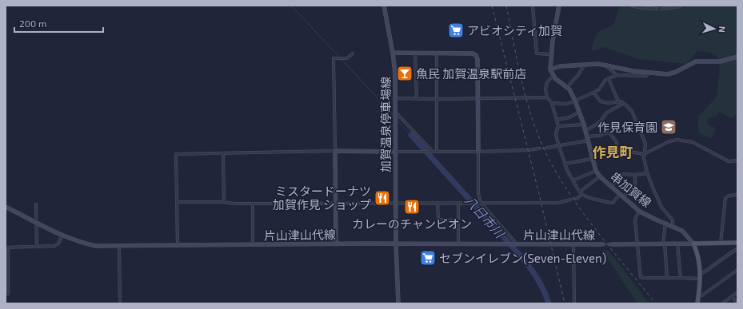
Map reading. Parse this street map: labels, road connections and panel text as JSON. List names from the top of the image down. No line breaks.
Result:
{"streets":{"main road":["加賀温泉停車場線","串加賀線","片山津山代線"]},"crossings":[["加賀温泉停車場線","片山津山代線"],["串加賀線","片山津山代線"]],"districts":["作見町"],"water":["八日市川"],"places":{"supermarket":["アビオシティ加賀","セブンイレブン(Seven-Eleven)"],"bar":["魚民 加賀温泉駅前店"],"school or university":["作見保育園"],"restaurant":["ミスタードーナツ 加賀作見 ショップ","カレーのチャンピオン"]},"scale_bar":"200 m","north":"right"}
